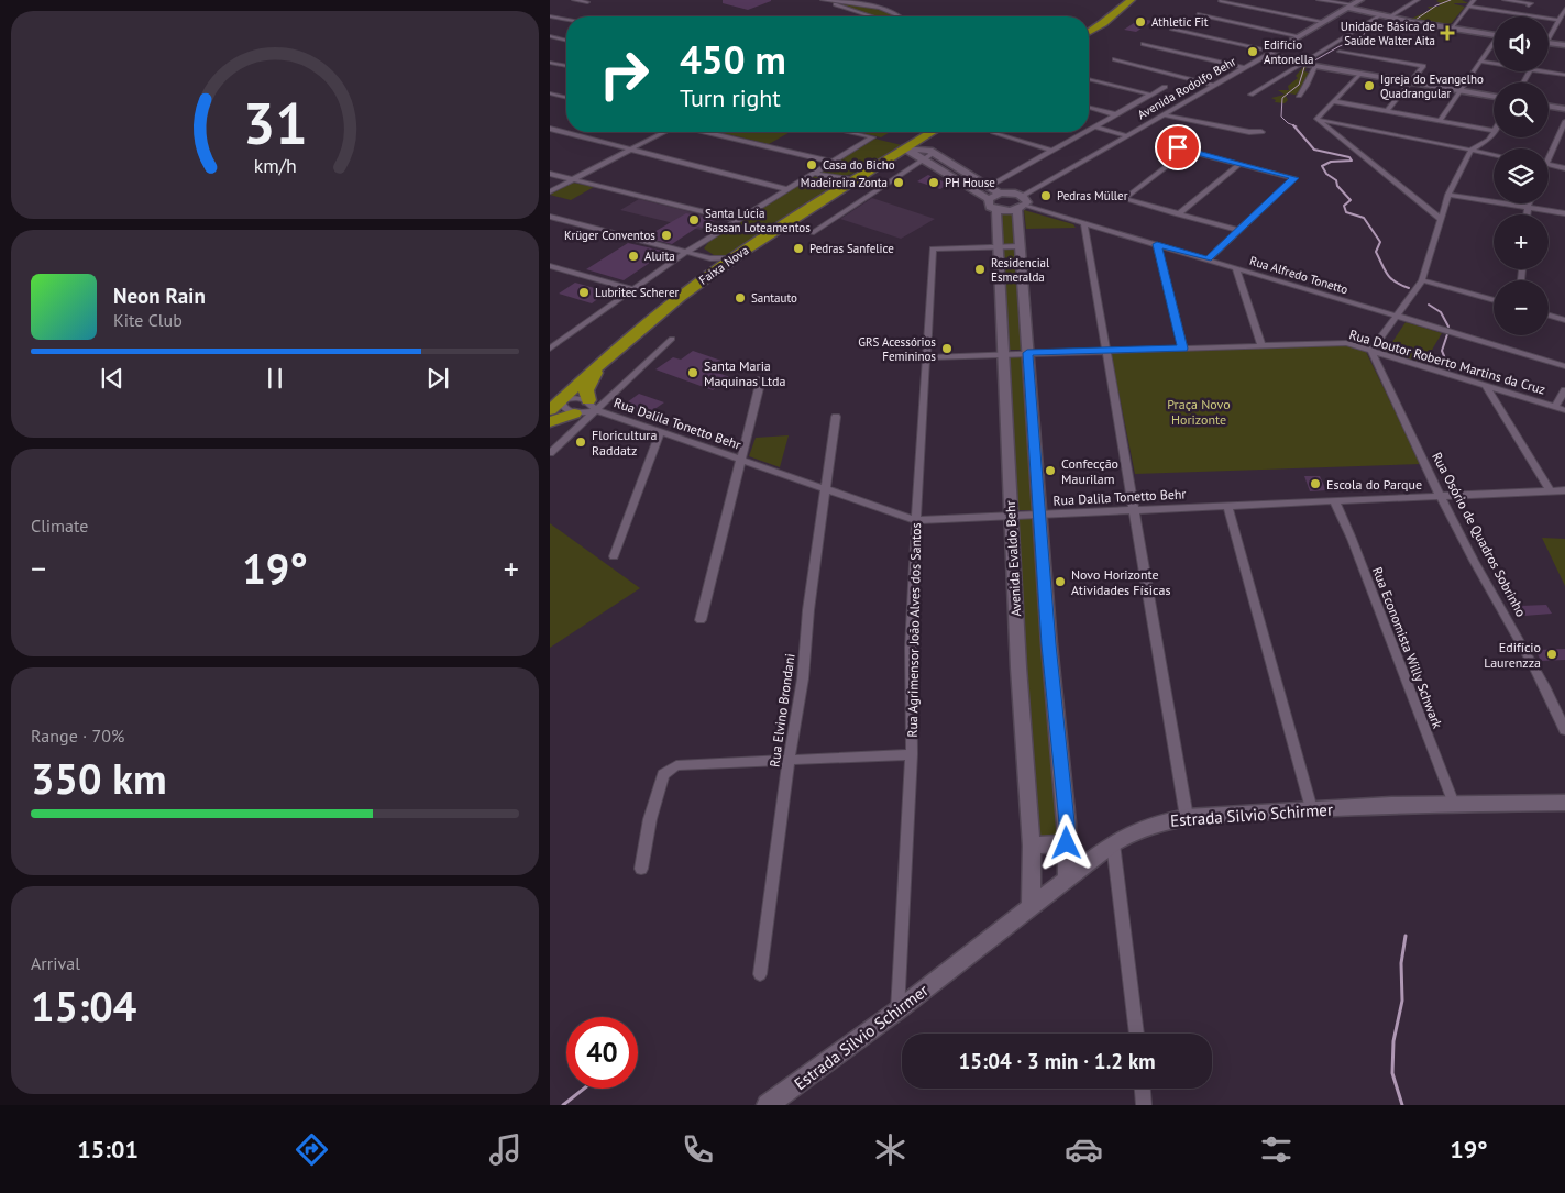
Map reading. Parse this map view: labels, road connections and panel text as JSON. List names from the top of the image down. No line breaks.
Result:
{"streets":{"highway":["Faixa Nova"],"street":["Avenida Rodolfo Behr","Rua Alfredo Tonetto","Rua Doutor Roberto Martins da Cruz","Rua Dalila Tonetto Behr","Rua Osório de Quadros Sobrinho","Avenida Evaldo Behr","Rua Agrimensor João Alves dos Santos","Rua Economista Willy Schwark","Rua Elvino Brondani","Estrada Silvio Schirmer"]},"crossings":[["Avenida Rodolfo Behr","Avenida Evaldo Behr"],["Rua Alfredo Tonetto","Avenida Evaldo Behr"],["Rua Doutor Roberto Martins da Cruz","Rua Osório de Quadros Sobrinho"],["Rua Doutor Roberto Martins da Cruz","Avenida Evaldo Behr"],["Rua Doutor Roberto Martins da Cruz","Rua Agrimensor João Alves dos Santos"],["Rua Dalila Tonetto Behr","Rua Osório de Quadros Sobrinho"],["Rua Dalila Tonetto Behr","Avenida Evaldo Behr"],["Rua Dalila Tonetto Behr","Rua Agrimensor João Alves dos Santos"],["Rua Dalila Tonetto Behr","Rua Economista Willy Schwark"],["Rua Dalila Tonetto Behr","Rua Elvino Brondani"],["Avenida Evaldo Behr","Rua Agrimensor João Alves dos Santos"],["Avenida Evaldo Behr","Estrada Silvio Schirmer"],["Rua Agrimensor João Alves dos Santos","Estrada Silvio Schirmer"],["Rua Economista Willy Schwark","Estrada Silvio Schirmer"]],"parks":["Praça Novo Horizonte"],"places":{"other":["Athletic Fit","Edifício Antonella","Igreja do Evangelho Quadrangular","Casa do Bicho","Madeireira Zonta","PH House","Pedras Müller","Santa Lúcia Bassan Loteamentos","Krüger Conventos","Pedras Sanfelice","Aluita","Residencial Esmeralda","Lubritec Scherer","Santauto","GRS Acessórios Femininos","Santa Maria Maquinas Ltda","Floricultura Raddatz","Confecção Maurilam","Escola do Parque","Novo Horizonte Atividades Físicas","Edifício Laurenzza"],"health":["Unidade Básica de Saúde Walter Aita"]},"page":{"map_buttons":["+","−"],"turn":["450 m","Turn right"],"song":["Neon Rain","Kite Club"],"tile":["Climate",["Range · 70%","350 km"],["Arrival","15:04"]],"heat":["−","19°","+"],"limit":"40","trip":"15:04 · 3 min · 1.2 km","tabs":["15:01","19°"],"gauge":["31","km/h"]}}
